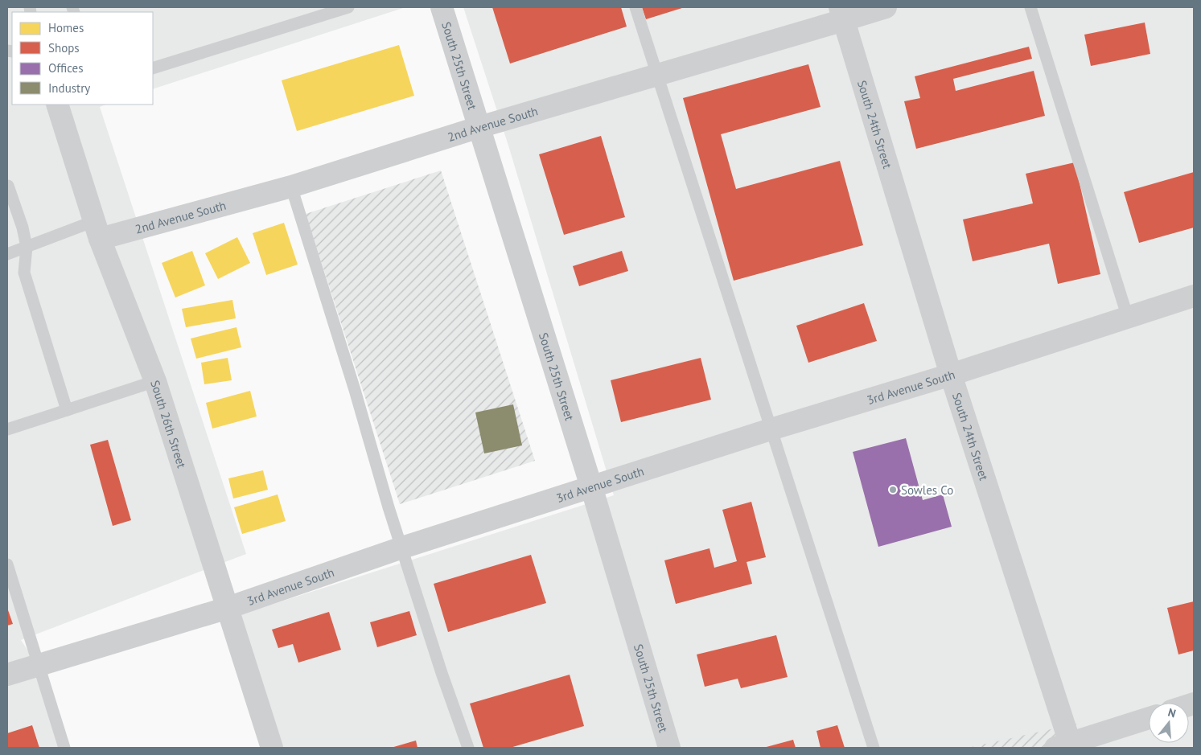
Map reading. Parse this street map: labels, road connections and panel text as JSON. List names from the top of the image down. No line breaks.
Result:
{"streets":{"street":["South 25th Street","2nd Avenue South","South 24th Street","3rd Avenue South","South 26th Street"]},"crossings":[["South 25th Street","2nd Avenue South"],["South 25th Street","3rd Avenue South"],["2nd Avenue South","South 24th Street"],["2nd Avenue South","South 26th Street"],["South 24th Street","3rd Avenue South"],["3rd Avenue South","South 26th Street"]],"places":["Sowles Co"],"legend":["Homes","Shops","Offices","Industry"],"north":"top"}
